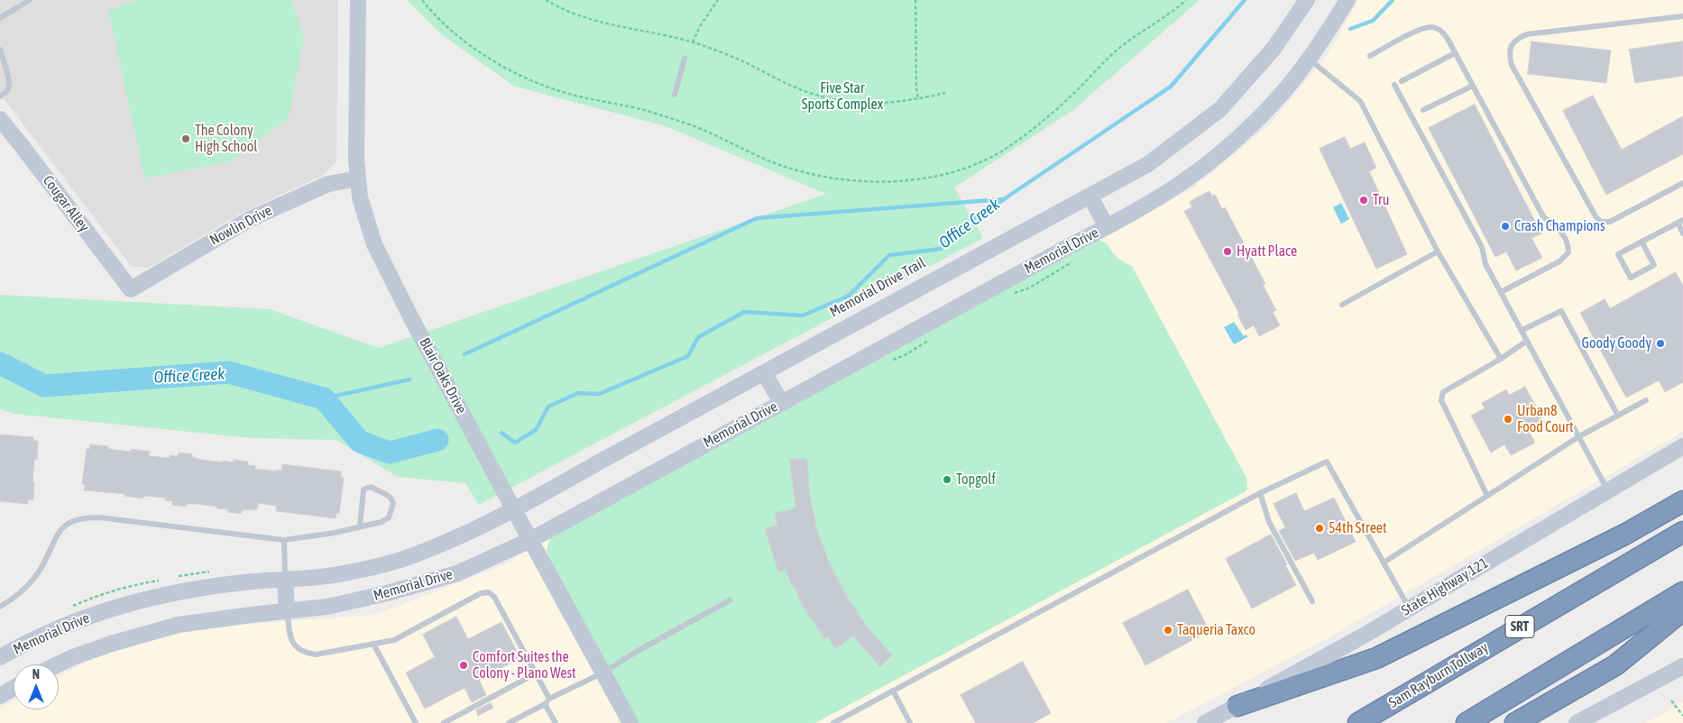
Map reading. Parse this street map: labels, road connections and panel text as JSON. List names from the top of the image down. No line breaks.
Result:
{"streets":{"highway":["SRT","Sam Rayburn Tollway"],"street":["Cougar Alley","Nowlin Drive","Memorial Drive","Blair Oaks Drive","State Highway 121"]},"crossings":[["Cougar Alley","Nowlin Drive"],["Nowlin Drive","Blair Oaks Drive"],["Memorial Drive","Blair Oaks Drive"]],"water":["Office Creek"],"parks":["Five Star Sports Complex"],"places":["The Colony High School","Tru","Crash Champions","Hyatt Place","Goody Goody","Urban8 Food Court","Topgolf","54th Street","Taqueria Taxco","Comfort Suites the Colony - Plano West"],"north":"top"}
